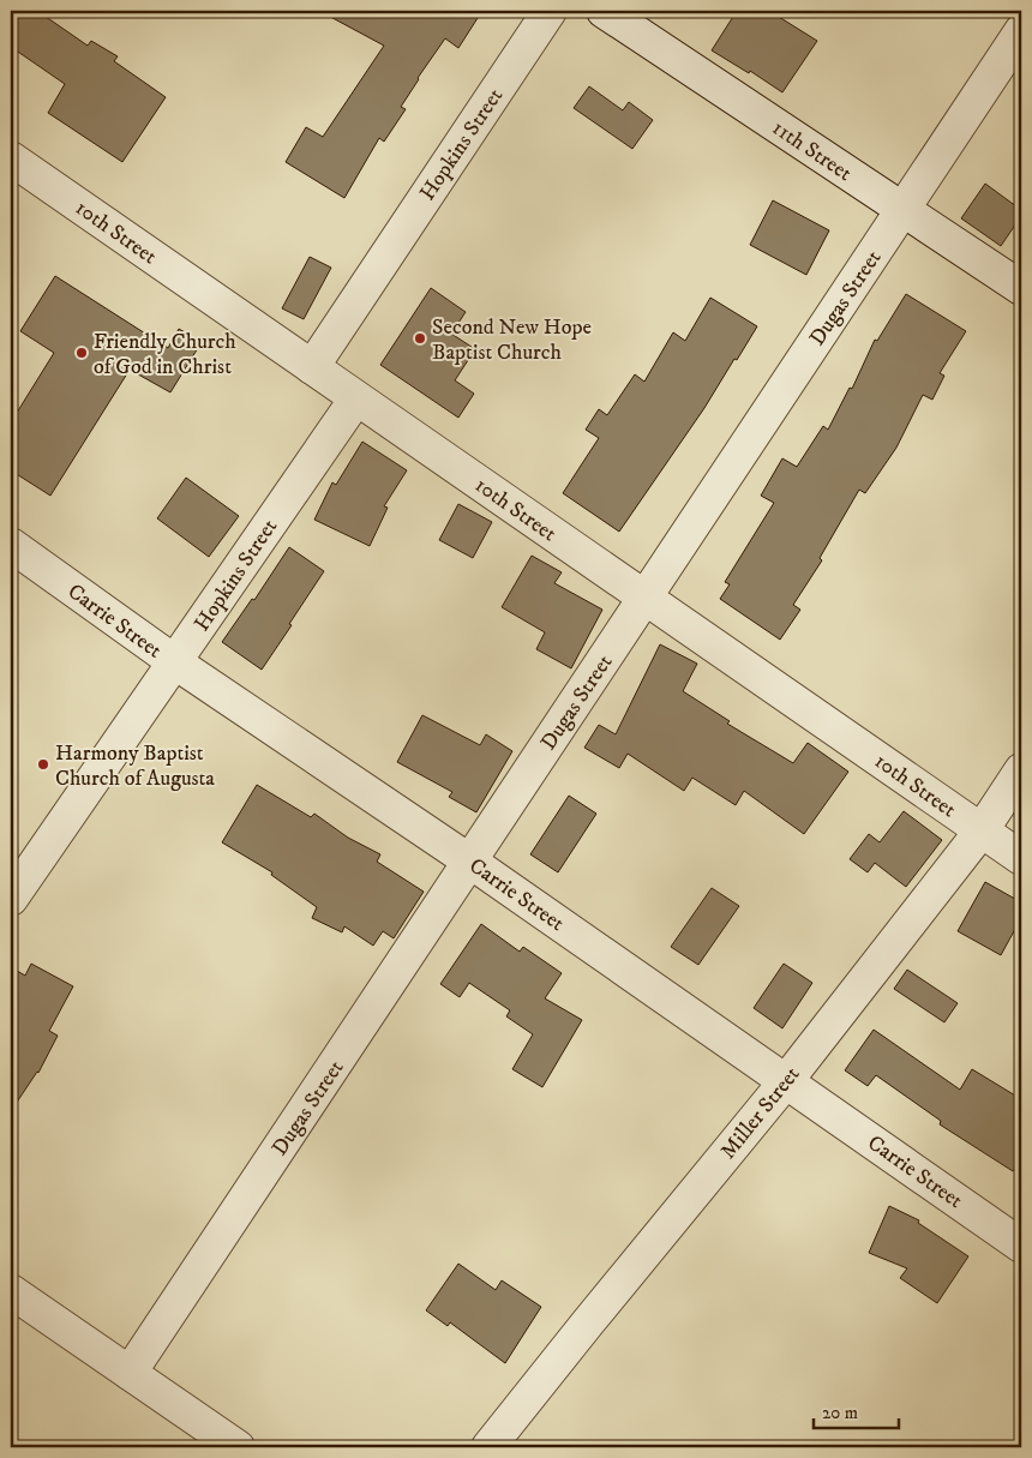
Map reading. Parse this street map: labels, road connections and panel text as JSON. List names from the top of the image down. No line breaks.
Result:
{"streets":{"street":["Hopkins Street","11th Street","10th Street","Dugas Street","Carrie Street","Miller Street"]},"crossings":[["Hopkins Street","10th Street"],["Hopkins Street","Carrie Street"],["11th Street","Dugas Street"],["10th Street","Dugas Street"],["10th Street","Miller Street"],["Dugas Street","Carrie Street"],["Carrie Street","Miller Street"]],"places":["Second New Hope Baptist Church","Friendly Church of God in Christ","Harmony Baptist Church of Augusta"],"scale_bar":"20 m"}
